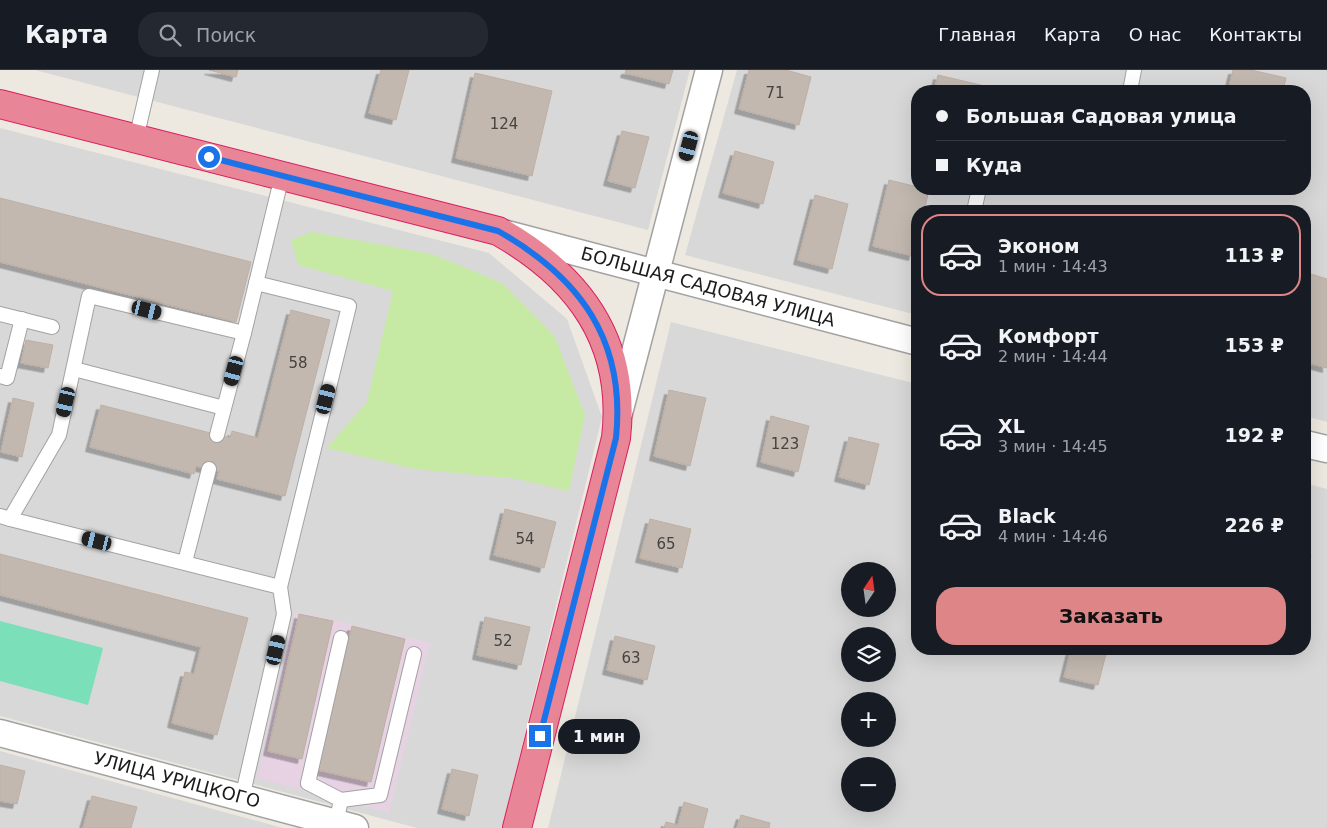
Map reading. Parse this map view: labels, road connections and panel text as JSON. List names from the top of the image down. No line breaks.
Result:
{"streets":{"highway":["БОЛЬШАЯ САДОВАЯ УЛИЦА"],"street":["УЛИЦА УРИЦКОГО"]},"house_numbers":["71","124","58","123","54","65","52","63"],"north":"top","page":{"header":"Карта","search":"Поиск","nav":["Главная","Карта","О нас","Контакты"],"banner":["Большая Садовая улица","Куда"],"list":[{"name":"Эконом","note":"1 мин · 14:43","value":"113 ₽"},{"name":"Комфорт","note":"2 мин · 14:44","value":"153 ₽"},{"name":"XL","note":"3 мин · 14:45","value":"192 ₽"},{"name":"Black","note":"4 мин · 14:46","value":"226 ₽"}],"map_buttons":["+","−"],"buttons":"Заказать","bubble":"1 мин"}}
